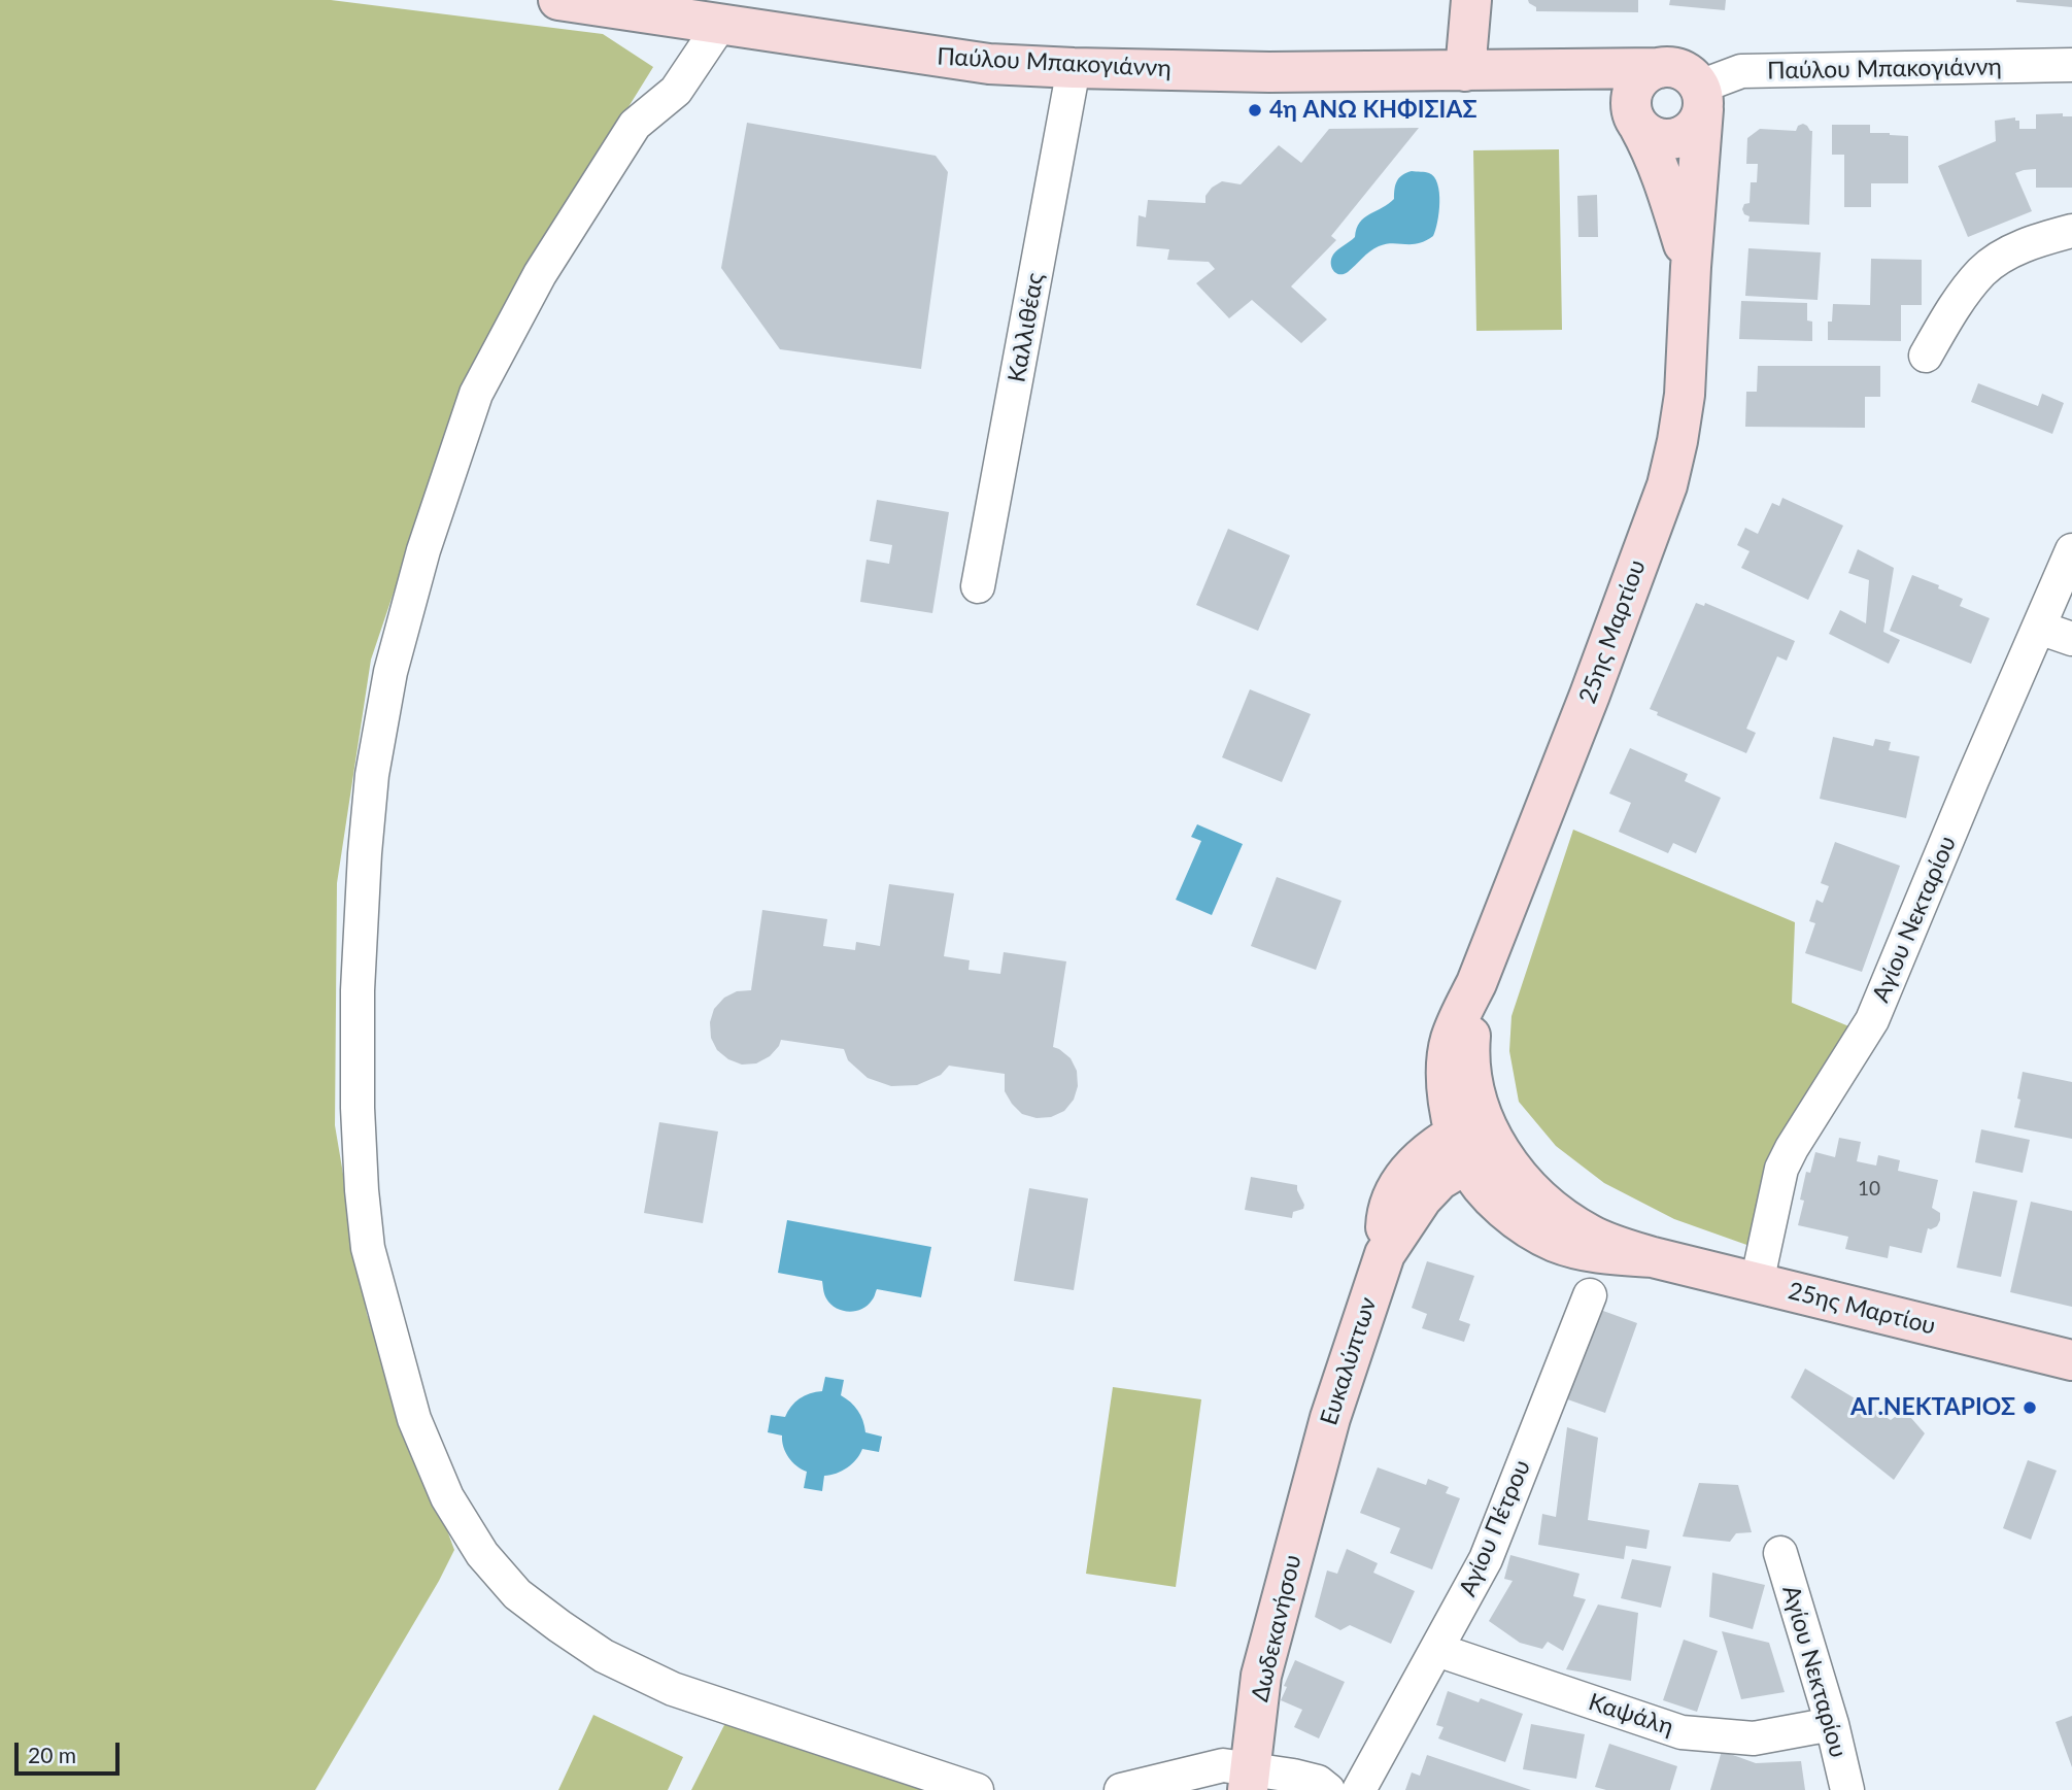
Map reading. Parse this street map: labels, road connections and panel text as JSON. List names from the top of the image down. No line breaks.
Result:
{"streets":{"main road":["Παύλου Μπακογιάννη","25ης Μαρτίου","Ευκαλύπτων","Δωδεκανήσου"],"street":["Καλλιθέας","Αγίου Νεκταρίου","Αγίου Πέτρου","Καψάλη"]},"crossings":[["Παύλου Μπακογιάννη","Καλλιθέας"],["Παύλου Μπακογιάννη","25ης Μαρτίου"],["25ης Μαρτίου","Αγίου Νεκταρίου"],["25ης Μαρτίου","Ευκαλύπτων"],["Αγίου Νεκταρίου","Καψάλη"],["Ευκαλύπτων","Δωδεκανήσου"],["Αγίου Πέτρου","Καψάλη"]],"places":["4η ΑΝΩ ΚΗΦΙΣΙΑΣ","ΑΓ.ΝΕΚΤΑΡΙΟΣ"],"house_numbers":["10"],"scale_bar":"20 m"}
